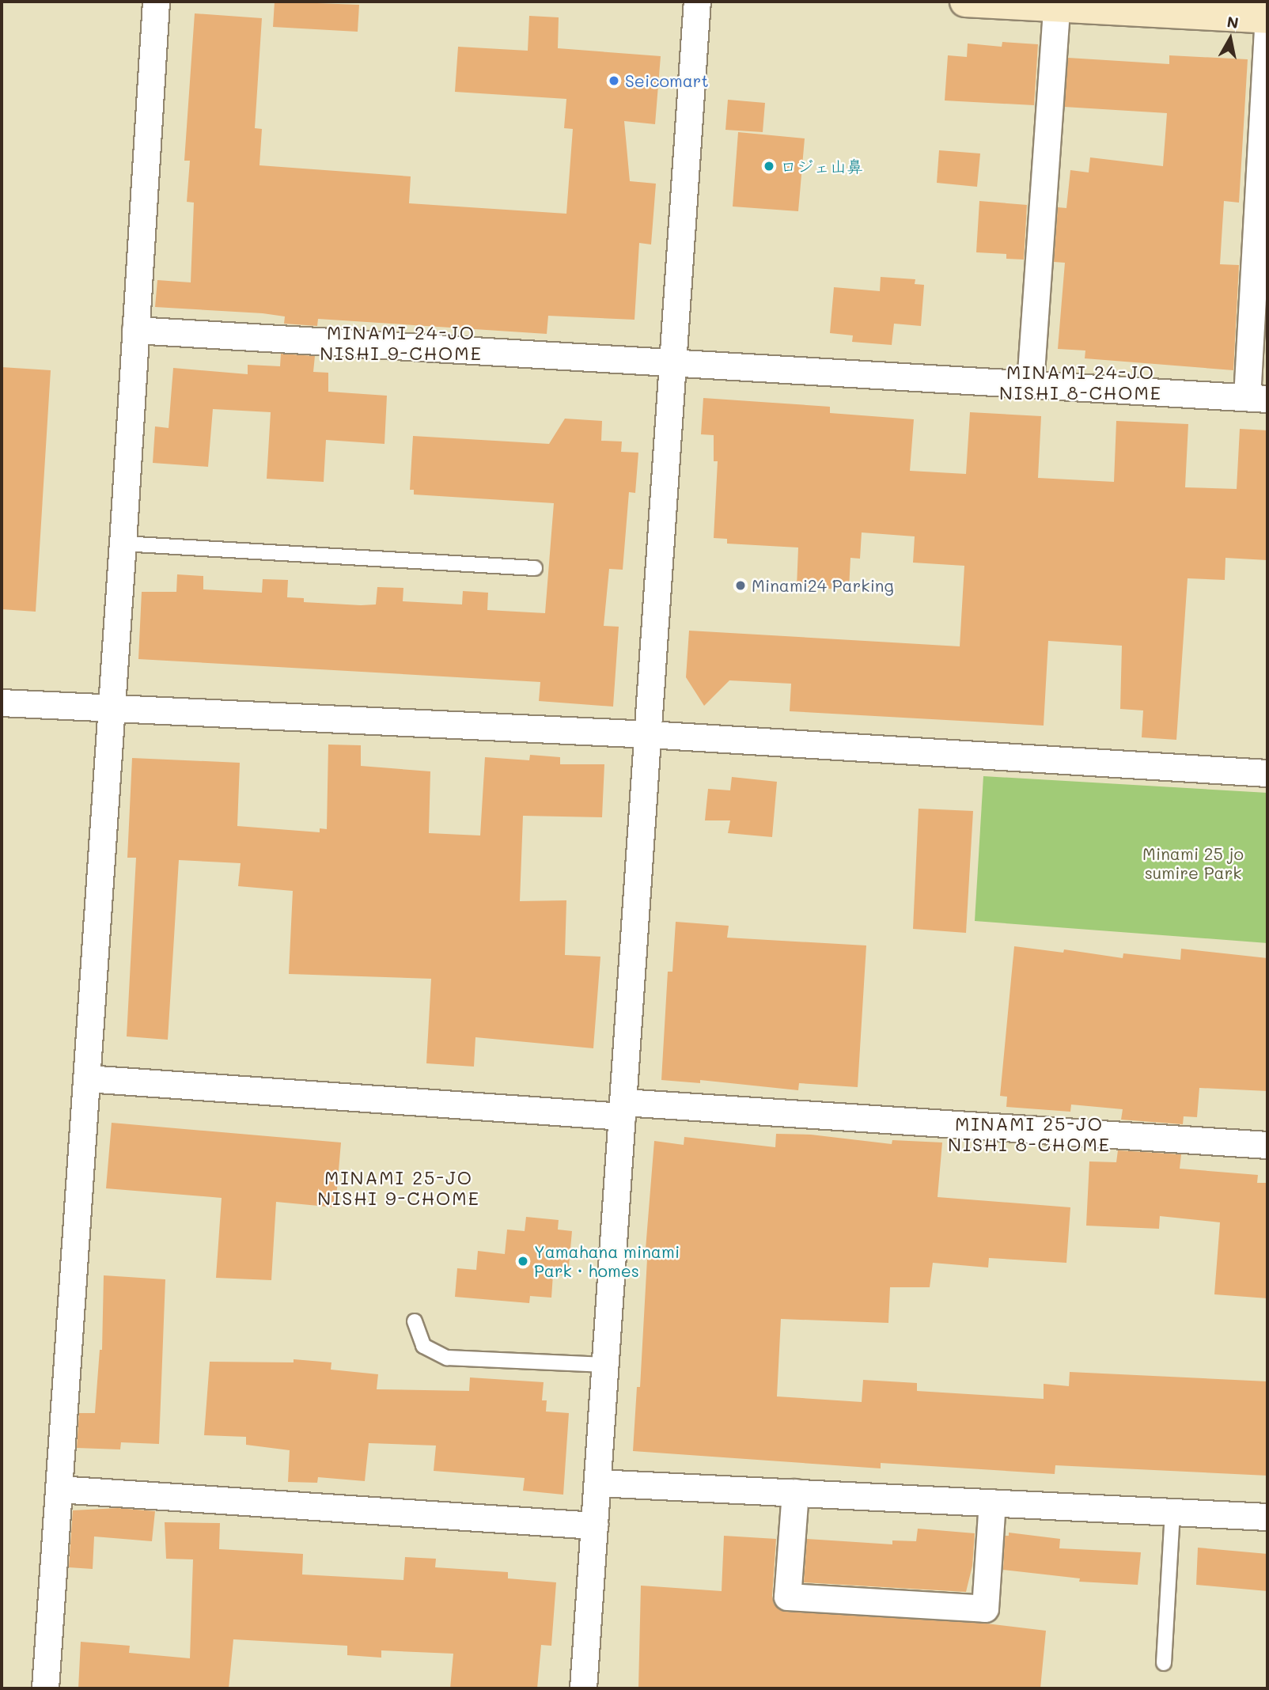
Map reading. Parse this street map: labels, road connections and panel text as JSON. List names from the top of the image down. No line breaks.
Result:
{"districts":["MINAMI 24-JO NISHI 9-CHOME","MINAMI 24-JO NISHI 8-CHOME","MINAMI 25-JO NISHI 8-CHOME","MINAMI 25-JO NISHI 9-CHOME"],"parks":["Minami 25 jo sumire Park"],"places":["Seicomart","ロジェ山鼻","Minami24 Parking","Yamahana minami Park・homes"],"north":"top"}
